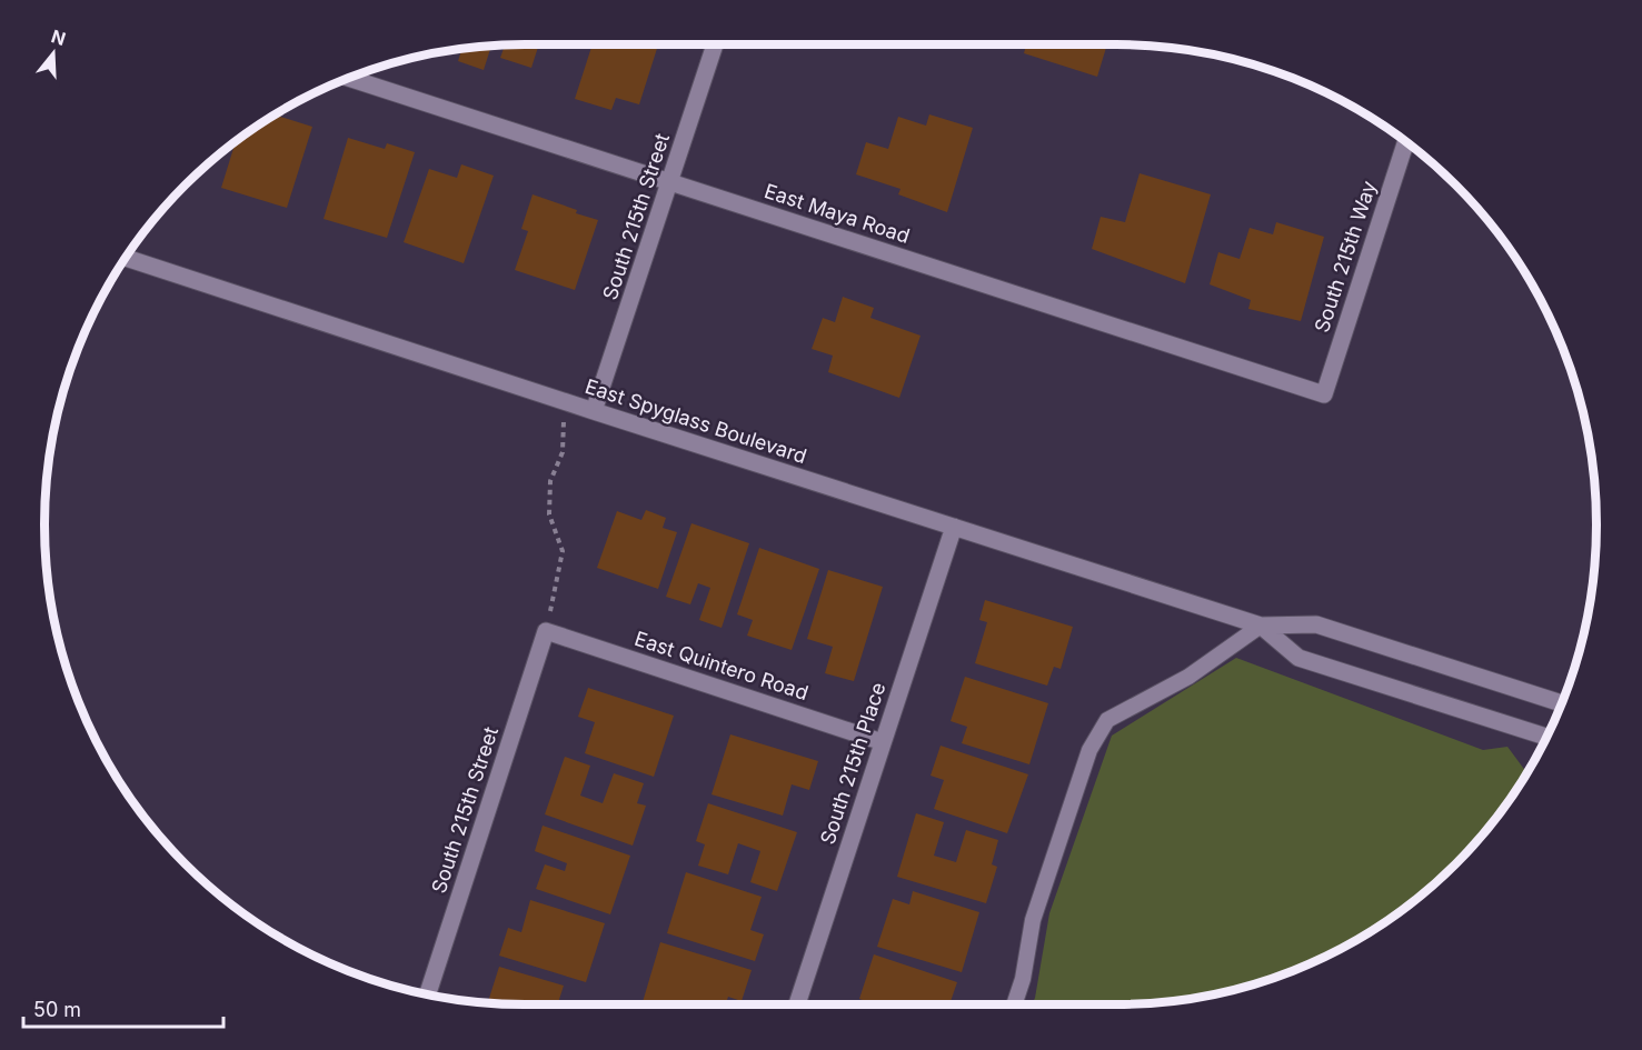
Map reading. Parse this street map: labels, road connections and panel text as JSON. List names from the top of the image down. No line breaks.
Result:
{"streets":{"street":["East Maya Road","South 215th Street","South 215th Way","East Spyglass Boulevard","East Quintero Road","South 215th Place"]},"crossings":[["East Maya Road","South 215th Street"],["East Maya Road","South 215th Way"],["South 215th Street","East Spyglass Boulevard"],["South 215th Street","East Quintero Road"],["East Spyglass Boulevard","South 215th Place"],["East Quintero Road","South 215th Place"]],"scale_bar":"50 m","north":"top"}
